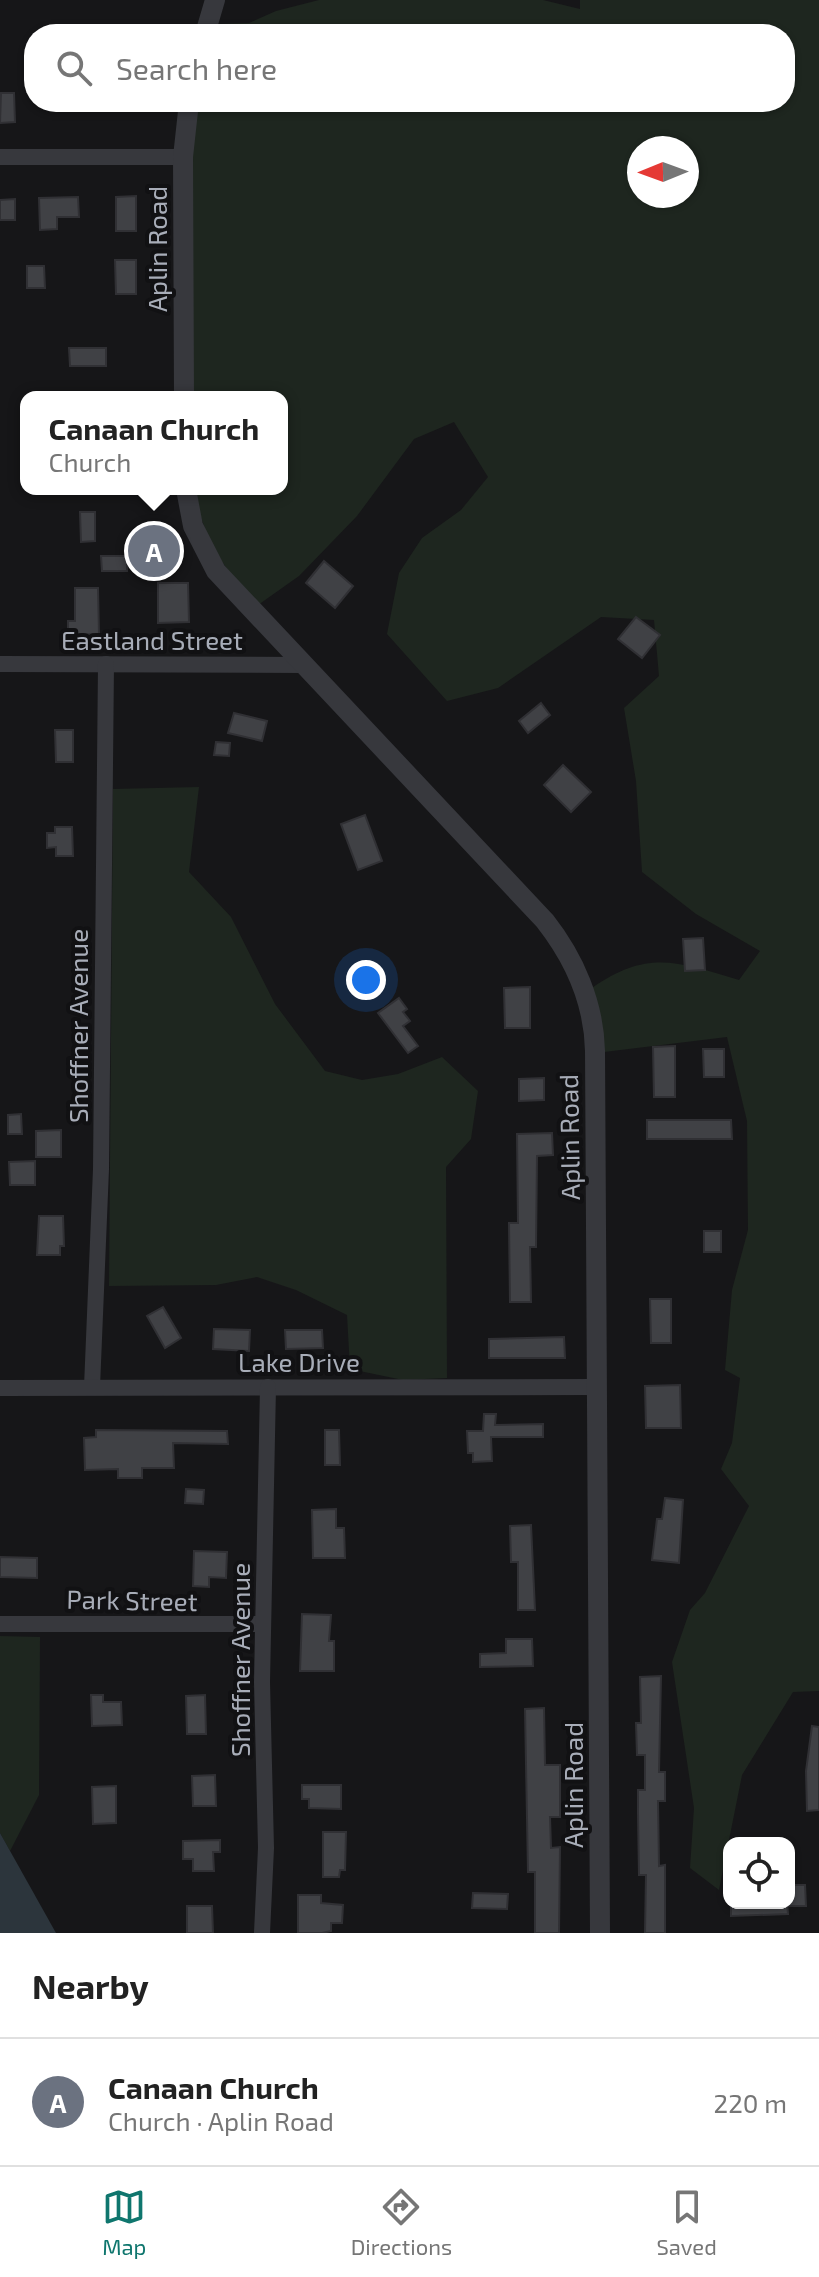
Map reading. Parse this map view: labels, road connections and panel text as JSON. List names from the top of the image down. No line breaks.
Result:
{"streets":{"street":["Aplin Road","Eastland Street","Shoffner Avenue","Lake Drive","Park Street"]},"crossings":[["Aplin Road","Eastland Street"],["Aplin Road","Lake Drive"],["Eastland Street","Shoffner Avenue"],["Shoffner Avenue","Lake Drive"],["Shoffner Avenue","Park Street"]],"north":"left","page":{"search":"Search here","popup":["Canaan Church","Church"],"pins":"A","heading":"Nearby","list":[{"mark":"A","name":"Canaan Church","note":"Church · Aplin Road","value":"220 m"}],"nav":["Map","Directions","Saved"]}}
